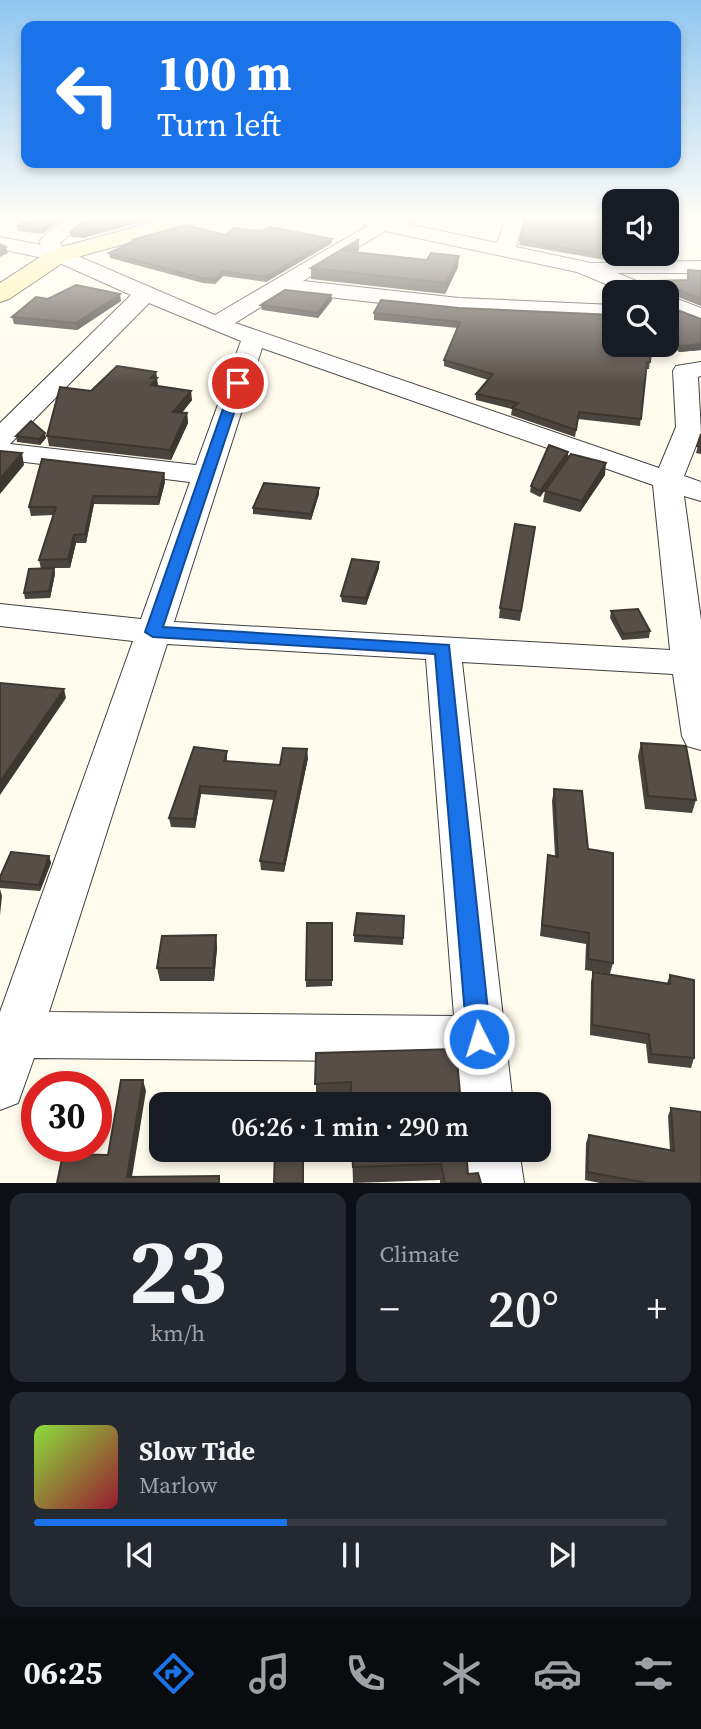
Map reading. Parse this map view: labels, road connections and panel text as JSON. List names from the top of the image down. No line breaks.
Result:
{"page":{"turn":["100 m","Turn left"],"limit":"30","trip":"06:26 · 1 min · 290 m","tile":[["23","km/h"],"Climate"],"heat":["−","20°","+"],"song":["Slow Tide","Marlow"],"tabs":"06:25"}}
